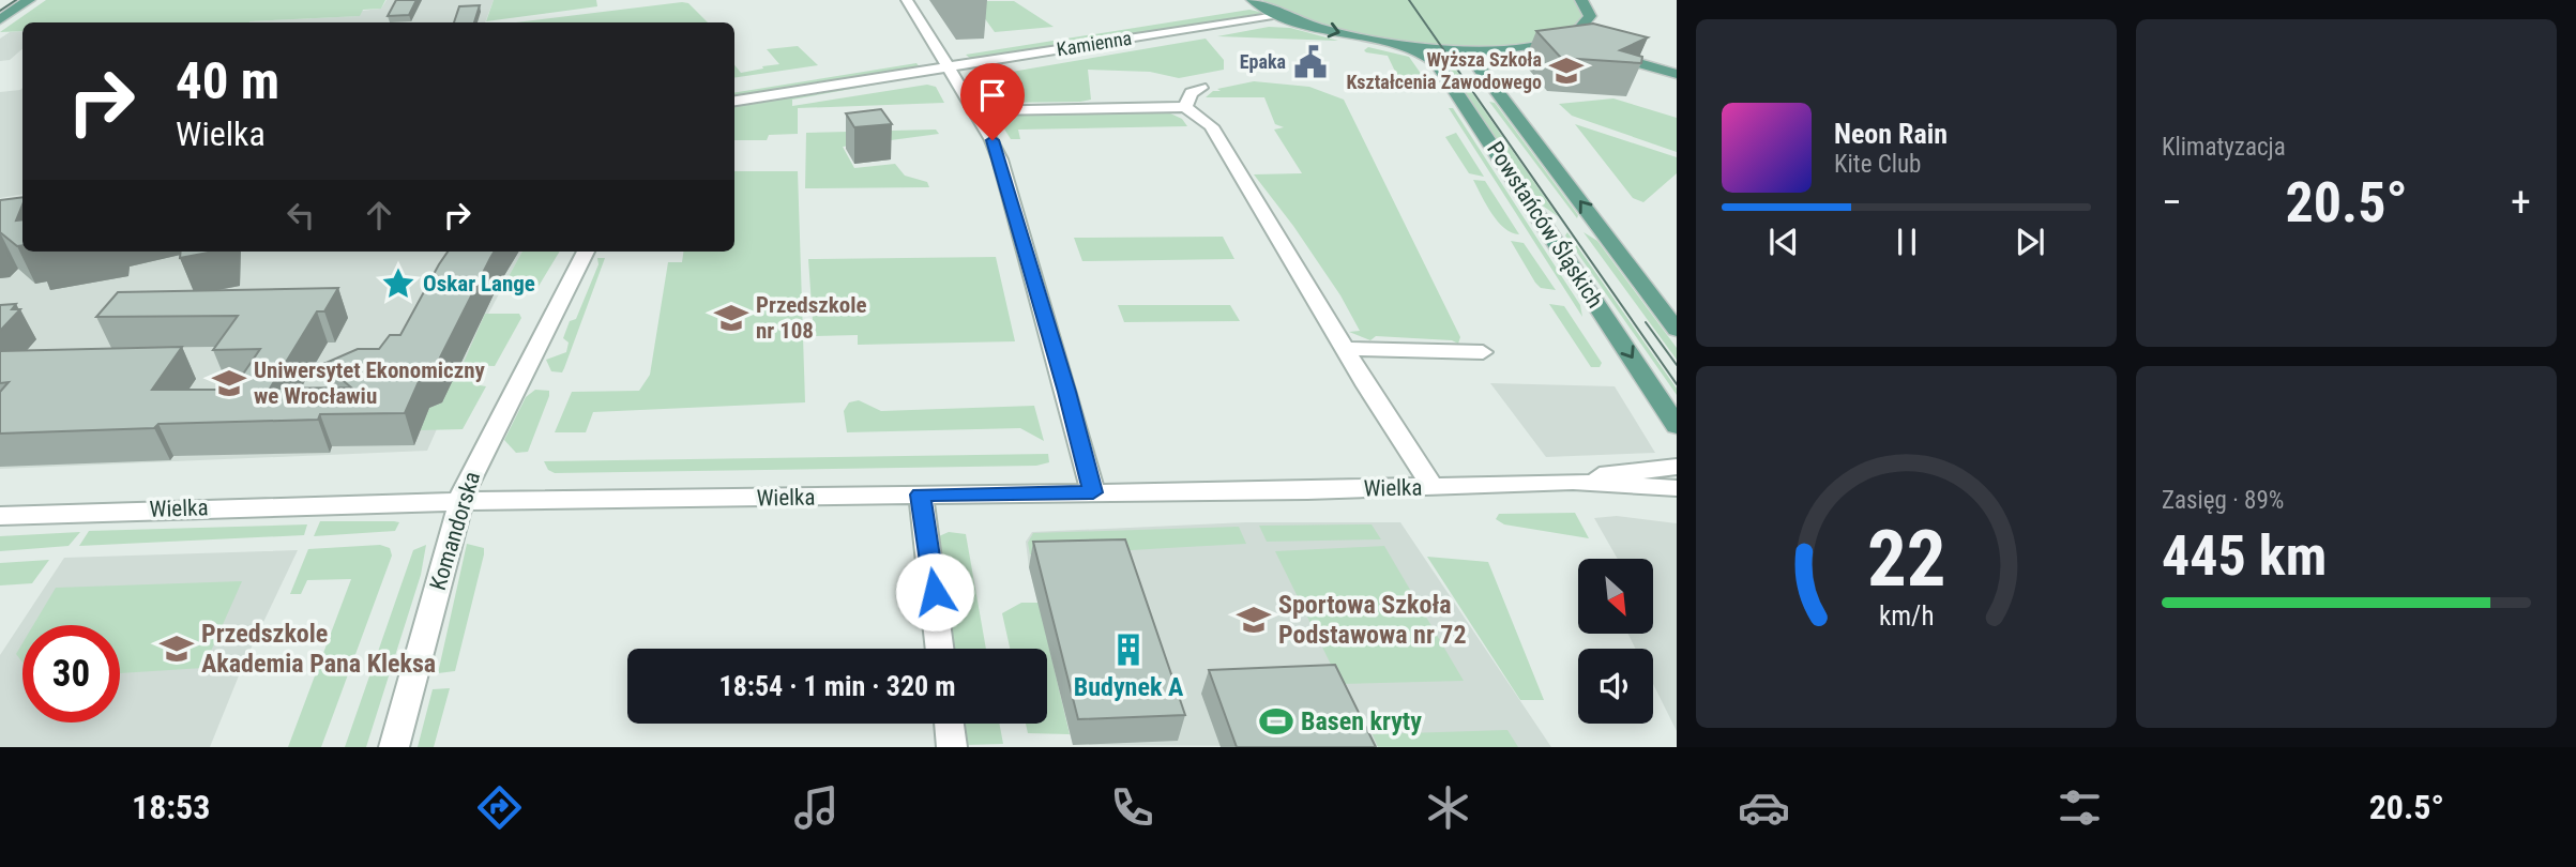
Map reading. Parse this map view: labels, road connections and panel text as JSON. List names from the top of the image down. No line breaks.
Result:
{"streets":{"main road":["Powstańców Śląskich"],"street":["Kamienna","Wielka","Komandorska"]},"crossings":[["Wielka","Komandorska"]],"places":{"public building":["Epaka"],"school or university":["Wyższa Szkoła Kształcenia Zawodowego","Przedszkole nr 108","Uniwersytet Ekonomiczny we Wrocławiu","Sportowa Szkoła Podstawowa nr 72","Przedszkole Akademia Pana Kleksa"],"place":["Oskar Lange"],"building":["Budynek A"],"sports":["Basen kryty"]},"north":"bottom right","page":{"tile":["Klimatyzacja",["Zasięg · 89%","445 km"]],"turn":["40 m","Wielka"],"song":["Neon Rain","Kite Club"],"heat":["−","20.5°","+"],"limit":"30","trip":"18:54 · 1 min · 320 m","tabs":["18:53","20.5°"],"gauge":["22","km/h"]}}
